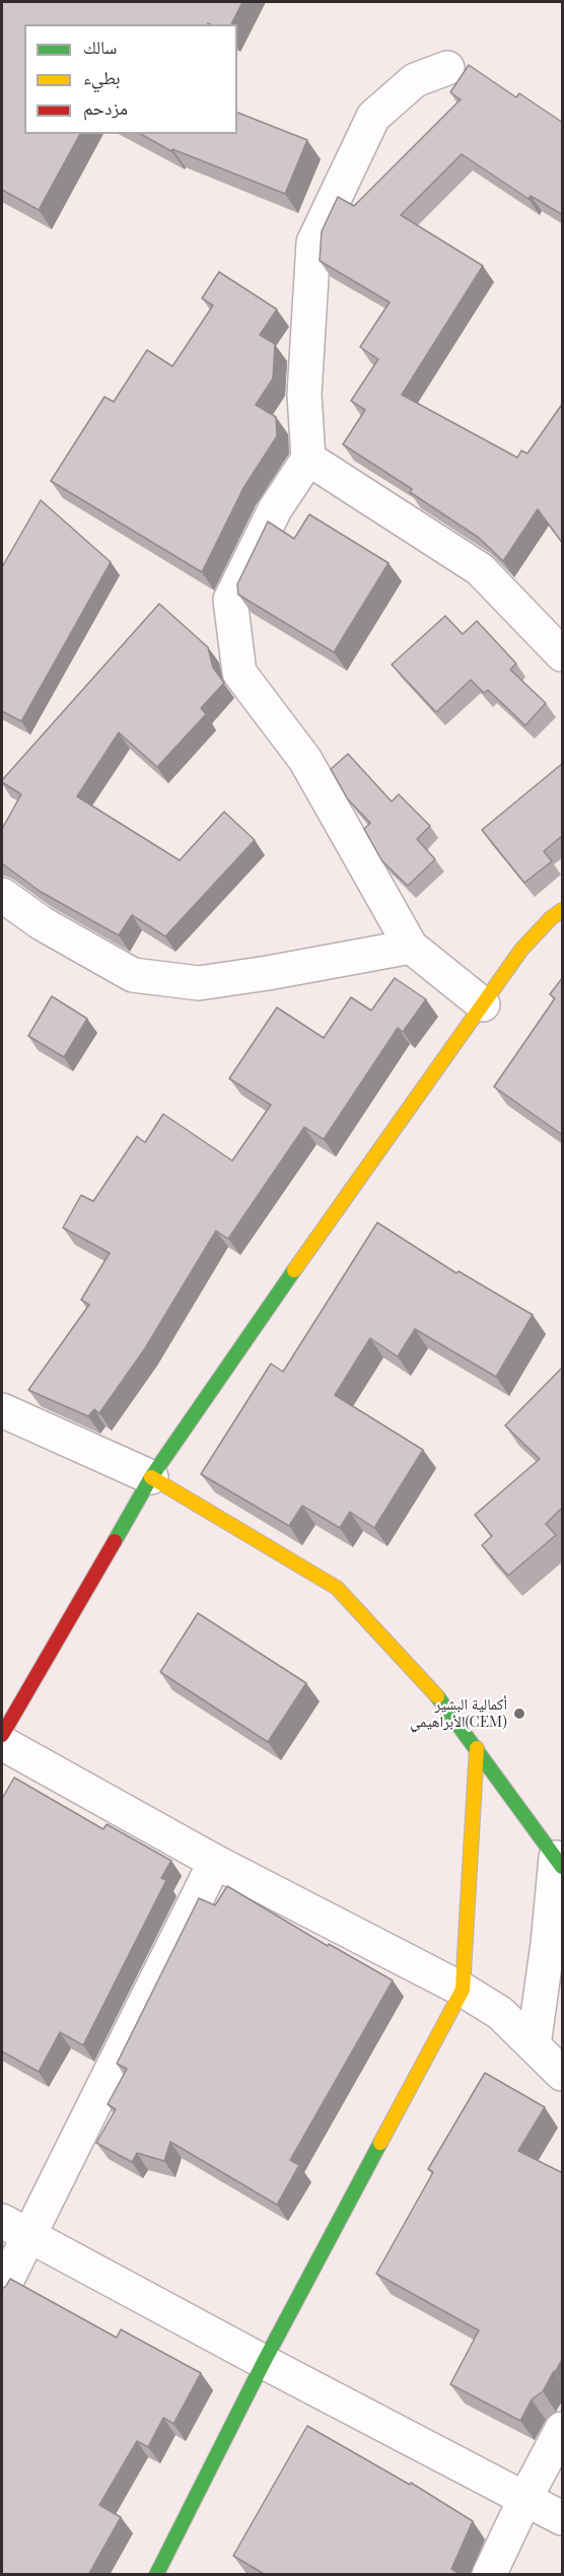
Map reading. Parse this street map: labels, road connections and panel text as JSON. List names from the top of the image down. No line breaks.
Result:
{"places":["أكمالية البشير الأبراهيمي(CEM)"],"legend":["سالك","بطيء","مزدحم"]}
